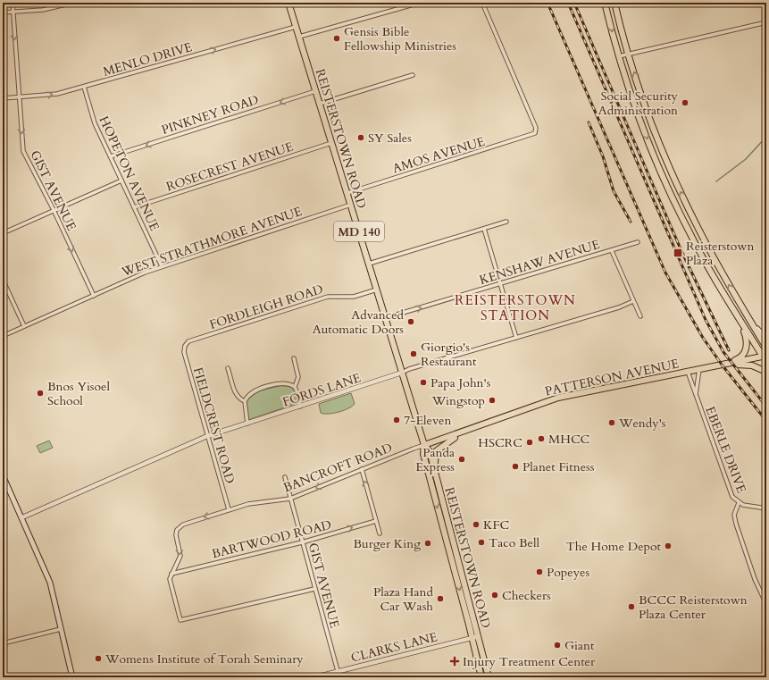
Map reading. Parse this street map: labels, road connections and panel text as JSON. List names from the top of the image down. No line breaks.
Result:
{"streets":{"main road":["REISTERSTOWN ROAD","MD 140","PATTERSON AVENUE"],"street":["MENLO DRIVE","PINKNEY ROAD","AMOS AVENUE","ROSECREST AVENUE","HOPETON AVENUE","GIST AVENUE","WEST STRATHMORE AVENUE","KENSHAW AVENUE","FORDLEIGH ROAD","FORDS LANE","FIELDCREST ROAD","EBERLE DRIVE","BANCROFT ROAD","BARTWOOD ROAD","CLARKS LANE"]},"crossings":[["MENLO DRIVE","REISTERSTOWN ROAD"],["MENLO DRIVE","HOPETON AVENUE"],["MENLO DRIVE","GIST AVENUE"],["PINKNEY ROAD","REISTERSTOWN ROAD"],["PINKNEY ROAD","HOPETON AVENUE"],["REISTERSTOWN ROAD","AMOS AVENUE"],["REISTERSTOWN ROAD","ROSECREST AVENUE"],["REISTERSTOWN ROAD","WEST STRATHMORE AVENUE"],["REISTERSTOWN ROAD","KENSHAW AVENUE"],["REISTERSTOWN ROAD","FORDLEIGH ROAD"],["REISTERSTOWN ROAD","PATTERSON AVENUE"],["REISTERSTOWN ROAD","FORDS LANE"],["REISTERSTOWN ROAD","BANCROFT ROAD"],["REISTERSTOWN ROAD","CLARKS LANE"],["ROSECREST AVENUE","HOPETON AVENUE"],["HOPETON AVENUE","WEST STRATHMORE AVENUE"],["GIST AVENUE","WEST STRATHMORE AVENUE"],["GIST AVENUE","BANCROFT ROAD"],["GIST AVENUE","BARTWOOD ROAD"],["GIST AVENUE","CLARKS LANE"],["FORDLEIGH ROAD","FIELDCREST ROAD"],["PATTERSON AVENUE","EBERLE DRIVE"],["PATTERSON AVENUE","BANCROFT ROAD"],["FORDS LANE","FIELDCREST ROAD"],["FIELDCREST ROAD","BANCROFT ROAD"],["BANCROFT ROAD","BARTWOOD ROAD"]],"one_way":["MENLO DRIVE","PINKNEY ROAD","GIST AVENUE","KENSHAW AVENUE","BANCROFT ROAD","BARTWOOD ROAD"],"districts":["REISTERSTOWN STATION"],"places":{"other":["Gensis Bible Fellowship Ministries","Social Security Administration","SY Sales","Advanced Automatic Doors","Giorgio's Restaurant","Papa John's","Bnos Yisoel School","Wingstop","7-Eleven","Wendy's","MHCC","HSCRC","Panda Express","Planet Fitness","KFC","Taco Bell","Burger King","The Home Depot","Popeyes","Checkers","Plaza Hand Car Wash","BCCC Reisterstown Plaza Center","Giant","Womens Institute of Torah Seminary"],"transit":["Reisterstown Plaza"],"health":["Injury Treatment Center"]}}
